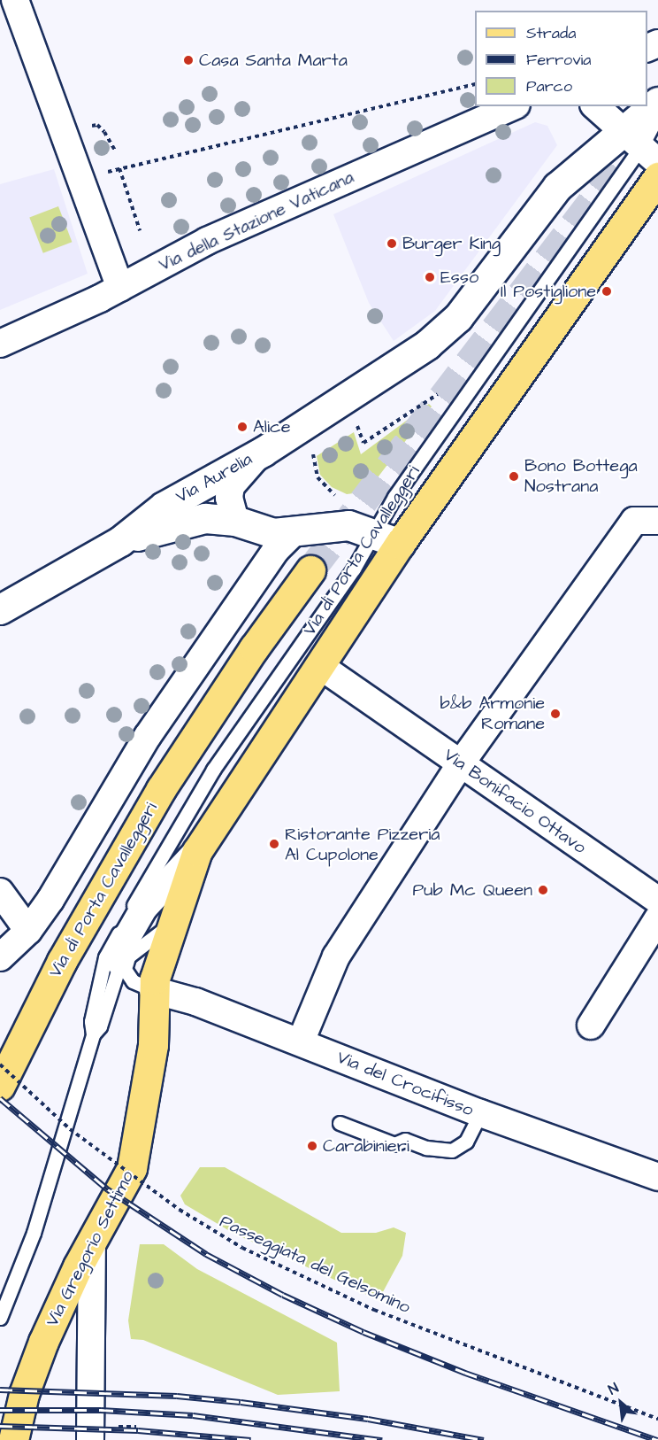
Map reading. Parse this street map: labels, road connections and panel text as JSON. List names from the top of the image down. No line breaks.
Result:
{"streets":{"main road":["Via di Porta Cavalleggeri","Via Gregorio Settimo"],"street":["Via della Stazione Vaticana","Via Aurelia","Via Bonifacio Ottavo","Via del Crocifisso"],"path":["Passeggiata del Gelsomino"]},"crossings":[["Via Aurelia","Via di Porta Cavalleggeri"],["Via di Porta Cavalleggeri","Via Bonifacio Ottavo"],["Via di Porta Cavalleggeri","Via del Crocifisso"],["Via di Porta Cavalleggeri","Via Gregorio Settimo"],["Via del Crocifisso","Via Gregorio Settimo"]],"places":["Casa Santa Marta","Burger King","Esso","Il Postiglione","Alice","Bono Bottega Nostrana","b&b Armonie Romane","Ristorante Pizzeria Al Cupolone","Pub Mc Queen","Carabinieri"],"legend":["Strada","Ferrovia","Parco"],"north":"top left"}
